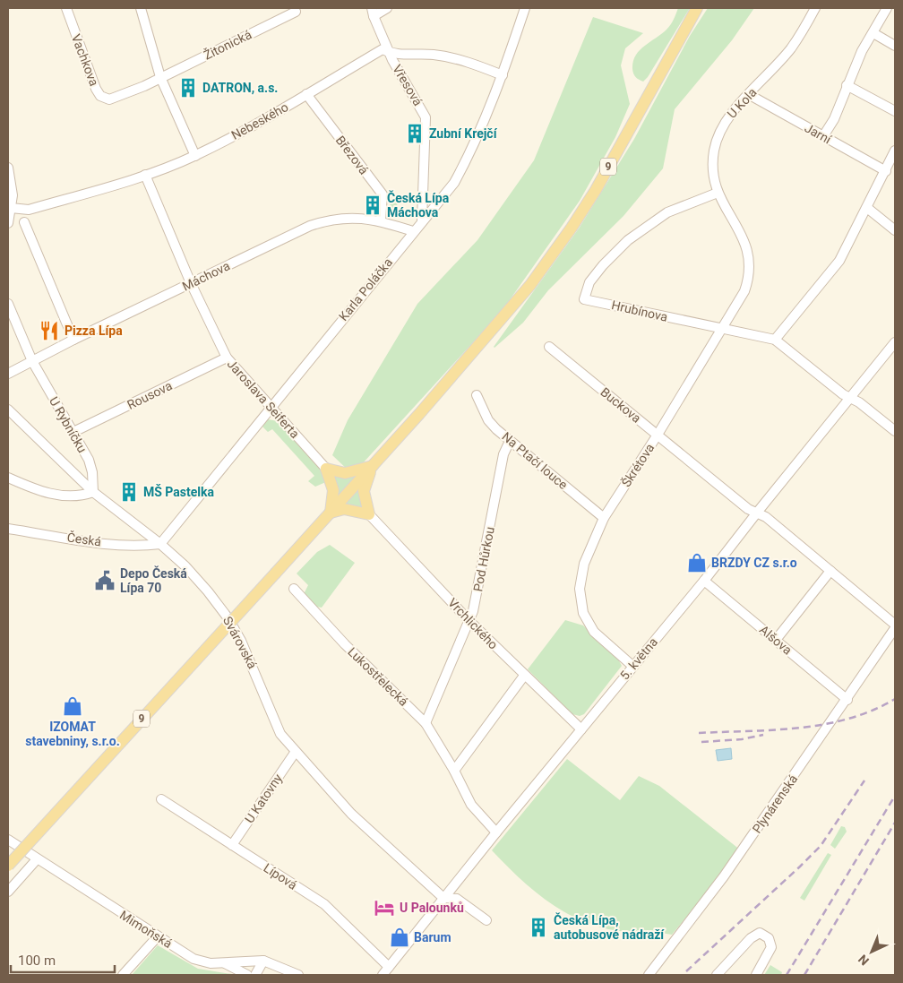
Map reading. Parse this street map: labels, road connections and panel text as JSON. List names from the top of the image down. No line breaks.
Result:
{"streets":{"main road":["9"],"street":["Žitonická","Vachkova","Vřesová","U Kola","Nebeského","Jarní","Březová","Máchova","Karla Poláčka","Hrubínova","Rousova","Jaroslava Seiferta","Buckova","U Rybníčku","Na Ptačí louce","Škrétova","Česká","Pod Hůrkou","Vrchlického","Alšova","Svárovská","5. května","Lukostřelecká","U Katovny","Plynárenská","Lípová","Mimoňská"]},"crossings":[["Žitonická","Vachkova"],["Vřesová","Nebeského"],["Vřesová","Karla Poláčka"],["U Kola","Jarní"],["U Kola","Hrubínova"],["U Kola","Škrétova"],["Nebeského","Březová"],["Nebeského","Karla Poláčka"],["Nebeského","Jaroslava Seiferta"],["Březová","Máchova"],["Máchova","Karla Poláčka"],["Máchova","Jaroslava Seiferta"],["Máchova","U Rybníčku"],["Karla Poláčka","Jaroslava Seiferta"],["Karla Poláčka","Česká"],["Karla Poláčka","Svárovská"],["Hrubínova","Škrétova"],["Hrubínova","5. května"],["Rousova","Jaroslava Seiferta"],["Rousova","U Rybníčku"],["Buckova","Škrétova"],["Buckova","5. května"],["Buckova","Plynárenská"],["U Rybníčku","Svárovská"],["Na Ptačí louce","Škrétova"],["Na Ptačí louce","Pod Hůrkou"],["Škrétova","5. května"],["Česká","Svárovská"],["Pod Hůrkou","Vrchlického"],["Pod Hůrkou","Lukostřelecká"],["Vrchlického","5. května"],["Alšova","5. května"],["Alšova","Plynárenská"],["Svárovská","5. května"],["Svárovská","U Katovny"],["5. května","Lukostřelecká"],["5. května","Lípová"],["U Katovny","Lípová"]],"places":{"building":["DATRON, a.s.","Zubní Krejčí","Česká Lípa Máchova","MŠ Pastelka","Česká Lípa, autobusové nádraží"],"restaurant":["Pizza Lípa"],"shop":["BRZDY CZ s.r.o","IZOMAT stavebniny, s.r.o.","Barum"],"public building":["Depo Česká Lípa 70"],"hotel":["U Palounků"]},"scale_bar":"100 m","north":"bottom left"}
